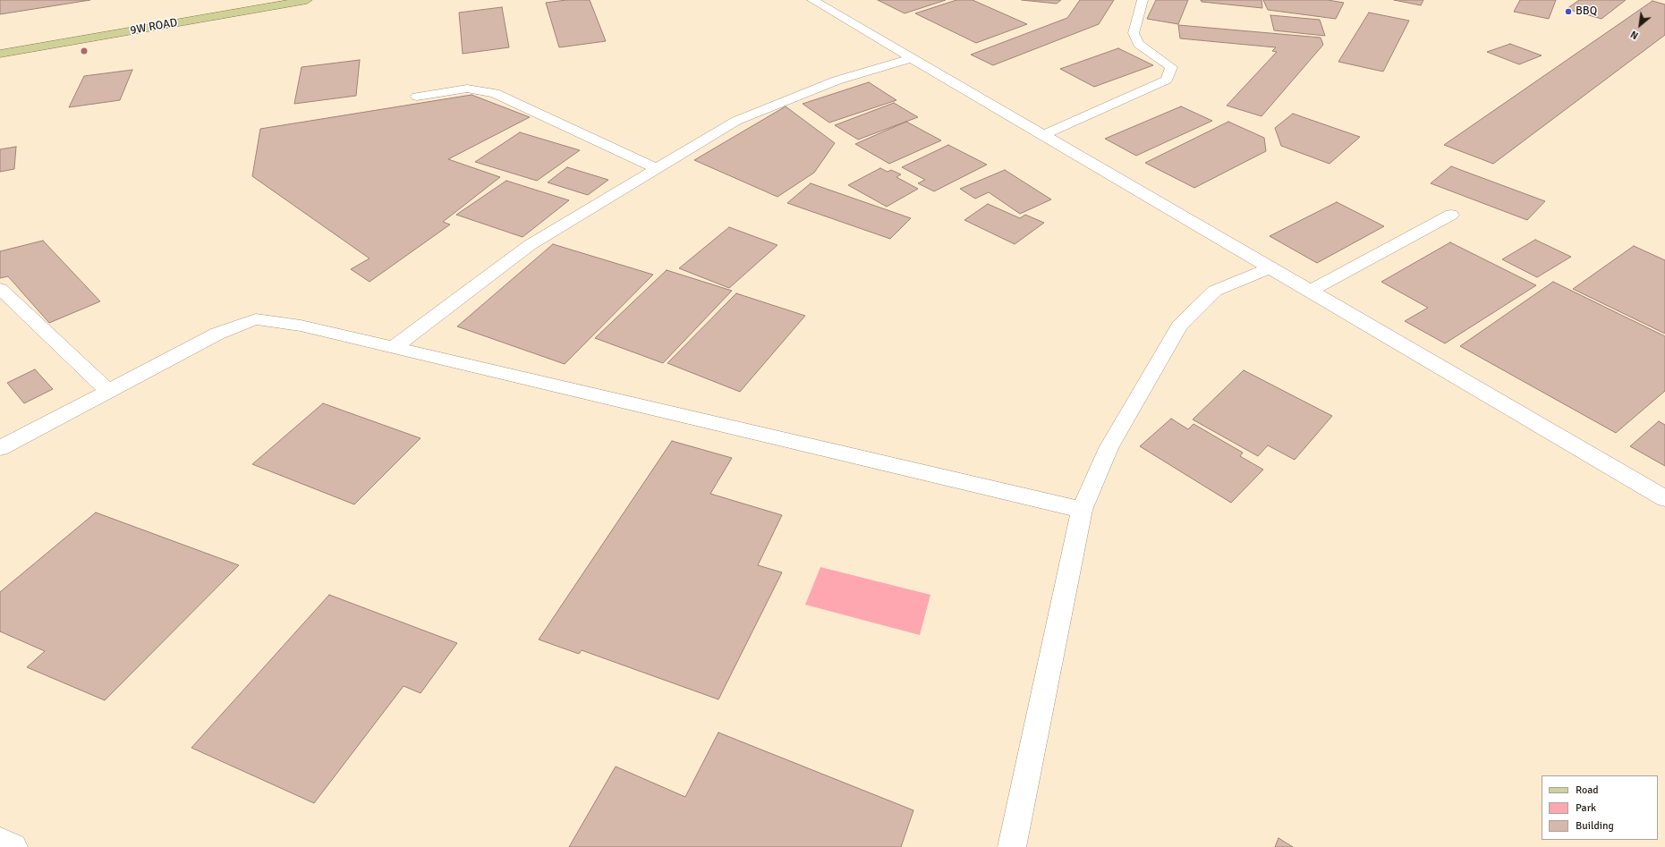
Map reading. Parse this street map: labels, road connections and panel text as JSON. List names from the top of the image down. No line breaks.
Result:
{"streets":{"main road":["9W ROAD"]},"places":["BBQ"],"legend":["Road","Park","Building"],"north":"bottom left"}
